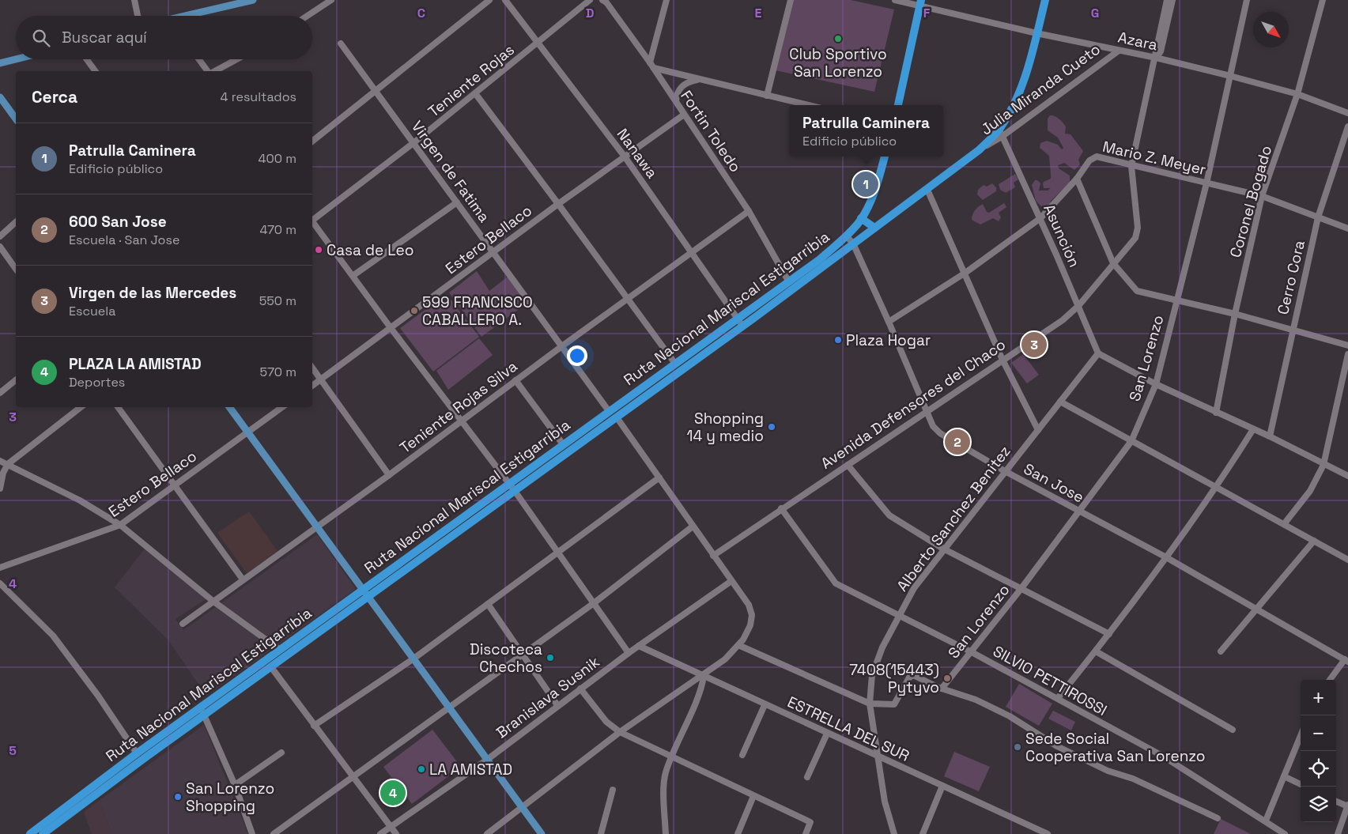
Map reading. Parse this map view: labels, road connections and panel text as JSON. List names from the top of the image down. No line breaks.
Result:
{"streets":{"highway":["Julia Miranda Cueto","Ruta Nacional Mariscal Estigarribia"],"street":["Azara","Teniente Rojas","Fortin Toledo","Nanawa","Mario Z. Meyer","Virgen de Fatima","Coronel Bogado","Asunción","Estero Bellaco","Cerro Cora","San Lorenzo","Avenida Defensores del Chaco","Teniente Rojas Silva","San Jose","Alberto Sanchez Benitez","SILVIO PETTIROSSI","Branislava Susnik","ESTRELLA DEL SUR"]},"crossings":[["Azara","Julia Miranda Cueto"],["Azara","Coronel Bogado"],["Azara","San Lorenzo"],["Azara","Avenida Defensores del Chaco"],["Teniente Rojas","Nanawa"],["Teniente Rojas","Virgen de Fatima"],["Julia Miranda Cueto","Asunción"],["Julia Miranda Cueto","Ruta Nacional Mariscal Estigarribia"],["Julia Miranda Cueto","San Jose"],["Fortin Toledo","Estero Bellaco"],["Fortin Toledo","Ruta Nacional Mariscal Estigarribia"],["Fortin Toledo","Teniente Rojas Silva"],["Nanawa","Estero Bellaco"],["Nanawa","Ruta Nacional Mariscal Estigarribia"],["Nanawa","Teniente Rojas Silva"],["Mario Z. Meyer","Coronel Bogado"],["Mario Z. Meyer","Asunción"],["Mario Z. Meyer","Cerro Cora"],["Mario Z. Meyer","San Lorenzo"],["Mario Z. Meyer","Avenida Defensores del Chaco"],["Mario Z. Meyer","San Jose"],["Virgen de Fatima","Estero Bellaco"],["Virgen de Fatima","Ruta Nacional Mariscal Estigarribia"],["Virgen de Fatima","Teniente Rojas Silva"],["Asunción","Avenida Defensores del Chaco"],["Asunción","Alberto Sanchez Benitez"],["Ruta Nacional Mariscal Estigarribia","San Jose"],["San Lorenzo","San Jose"],["San Lorenzo","SILVIO PETTIROSSI"],["Avenida Defensores del Chaco","San Jose"],["Avenida Defensores del Chaco","SILVIO PETTIROSSI"],["San Jose","Alberto Sanchez Benitez"],["Alberto Sanchez Benitez","SILVIO PETTIROSSI"],["Alberto Sanchez Benitez","ESTRELLA DEL SUR"],["Branislava Susnik","ESTRELLA DEL SUR"]],"places":["Club Sportivo San Lorenzo","Casa de Leo","599 FRANCISCO CABALLERO A.","Plaza Hogar","Shopping 14 y medio","Discoteca Chechos","7408(15443) Pytyvo","Sede Social Cooperativa San Lorenzo","LA AMISTAD","San Lorenzo Shopping"],"north":"bottom right","page":{"search":"Buscar aquí","heading":["Cerca","4 resultados"],"popup":["Patrulla Caminera","Edificio público"],"list":[{"mark":"1","name":"Patrulla Caminera","note":"Edificio público","value":"400 m"},{"mark":"2","name":"600 San Jose","note":"Escuela · San Jose","value":"470 m"},{"mark":"3","name":"Virgen de las Mercedes","note":"Escuela","value":"550 m"},{"mark":"4","name":"PLAZA LA AMISTAD","note":"Deportes","value":"570 m"}],"pins":["1","3","2","4"],"map_buttons":["+","−"]},"grid":{"columns":["C","D","E","F","G"],"rows":["3","4","5"]}}
